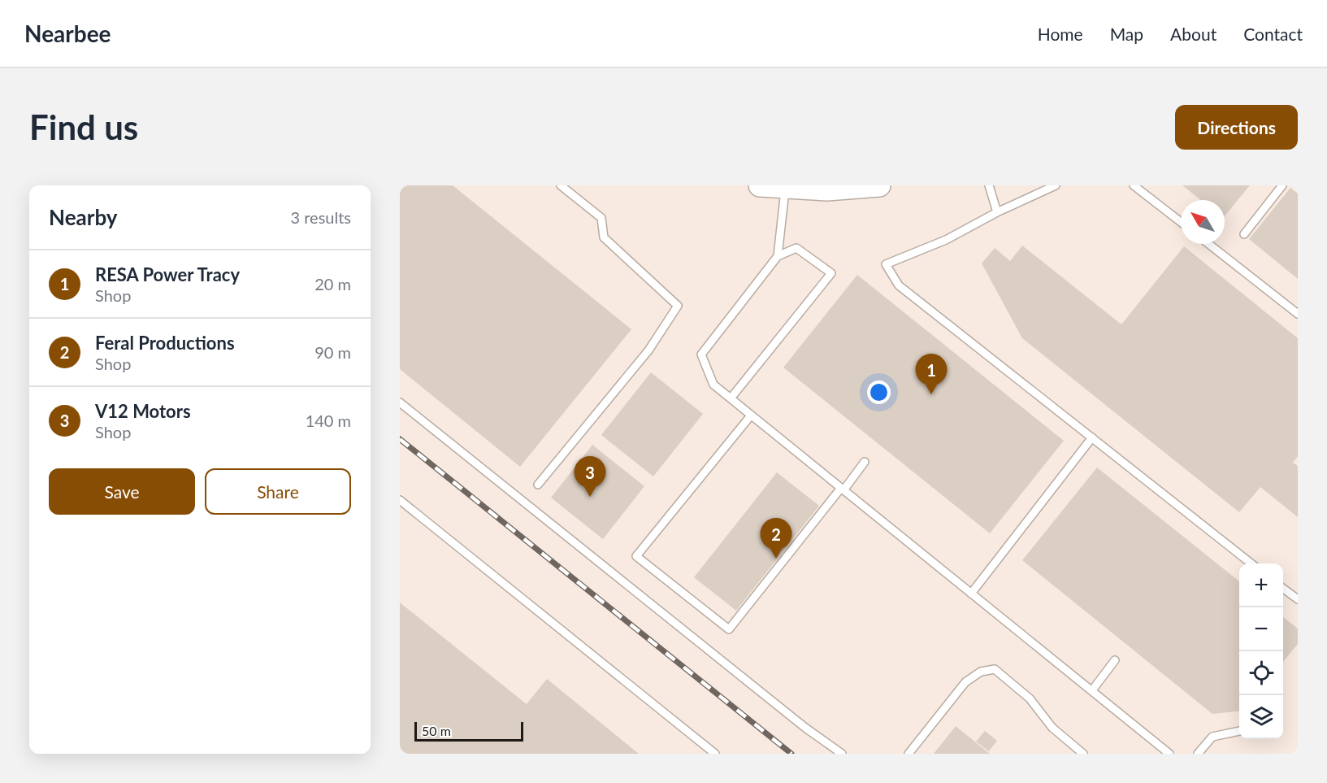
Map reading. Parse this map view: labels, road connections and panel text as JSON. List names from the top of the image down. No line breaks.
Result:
{"scale_bar":"50 m","north":"top left","page":{"header":"Nearbee","nav":["Home","Map","About","Contact"],"buttons":["Directions",["Save","Share"]],"title":"Find us","heading":["Nearby","3 results"],"list":[{"mark":"1","name":"RESA Power Tracy","note":"Shop","value":"20 m"},{"mark":"2","name":"Feral Productions","note":"Shop","value":"90 m"},{"mark":"3","name":"V12 Motors","note":"Shop","value":"140 m"}],"pins":["1","3","2"],"map_buttons":["+","−"],"scale":"50 m"}}
